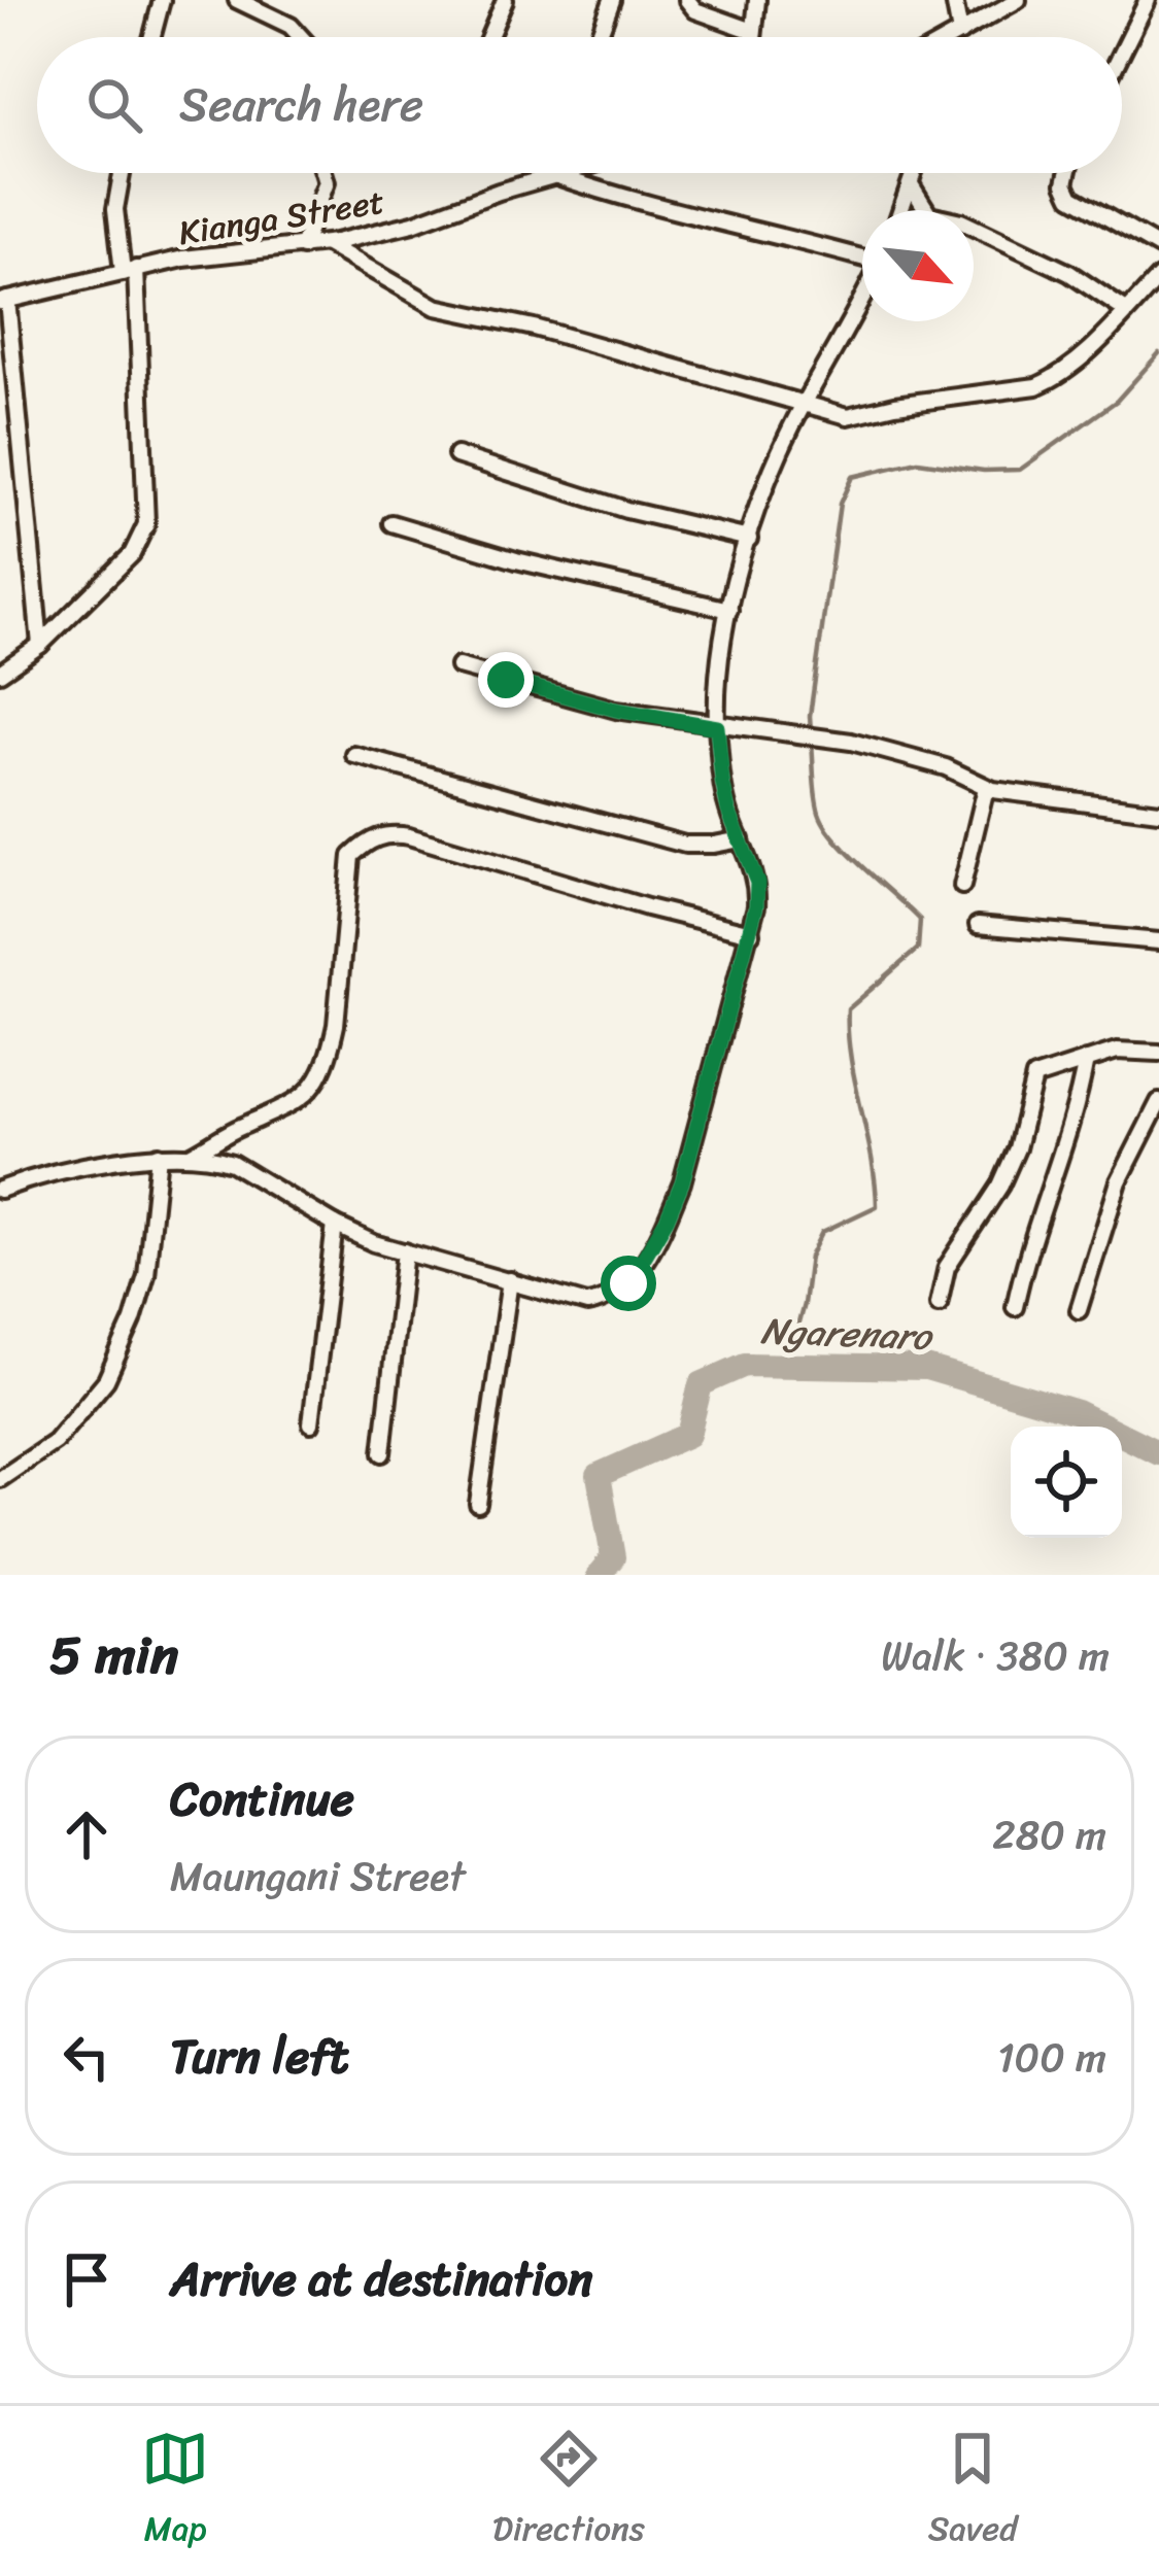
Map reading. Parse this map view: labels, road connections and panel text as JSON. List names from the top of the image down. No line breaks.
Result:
{"streets":{"street":["Kianga Street"]},"water":["Ngarenaro"],"north":"bottom right","page":{"search":"Search here","heading":["5 min","Walk · 380 m"],"list":[["Continue","Maungani Street","280 m"],["Turn left","100 m"],"Arrive at destination"],"nav":["Map","Directions","Saved"]}}
